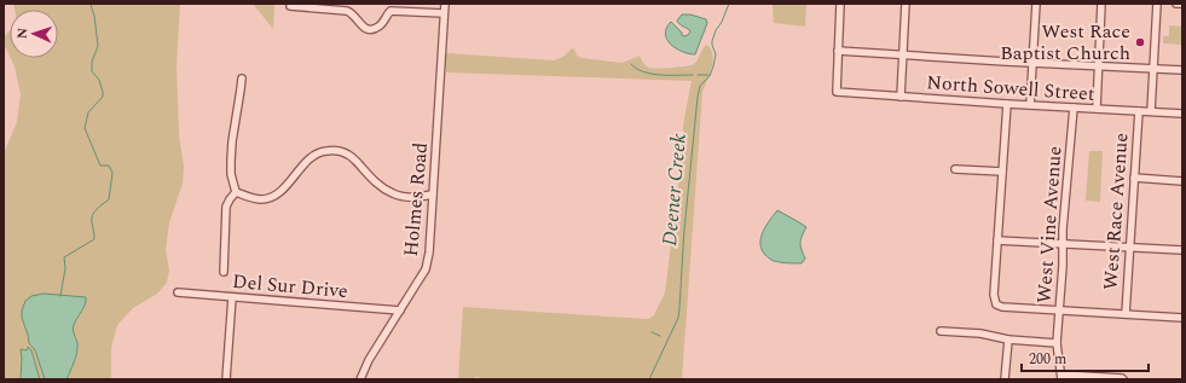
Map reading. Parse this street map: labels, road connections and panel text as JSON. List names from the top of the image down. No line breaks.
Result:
{"streets":{"street":["North Sowell Street","Holmes Road","West Race Avenue","West Vine Avenue","Del Sur Drive"]},"crossings":[["North Sowell Street","West Race Avenue"],["North Sowell Street","West Vine Avenue"],["Holmes Road","Del Sur Drive"]],"water":["Deener Creek"],"places":["West Race Baptist Church"],"scale_bar":"200 m","north":"left"}
